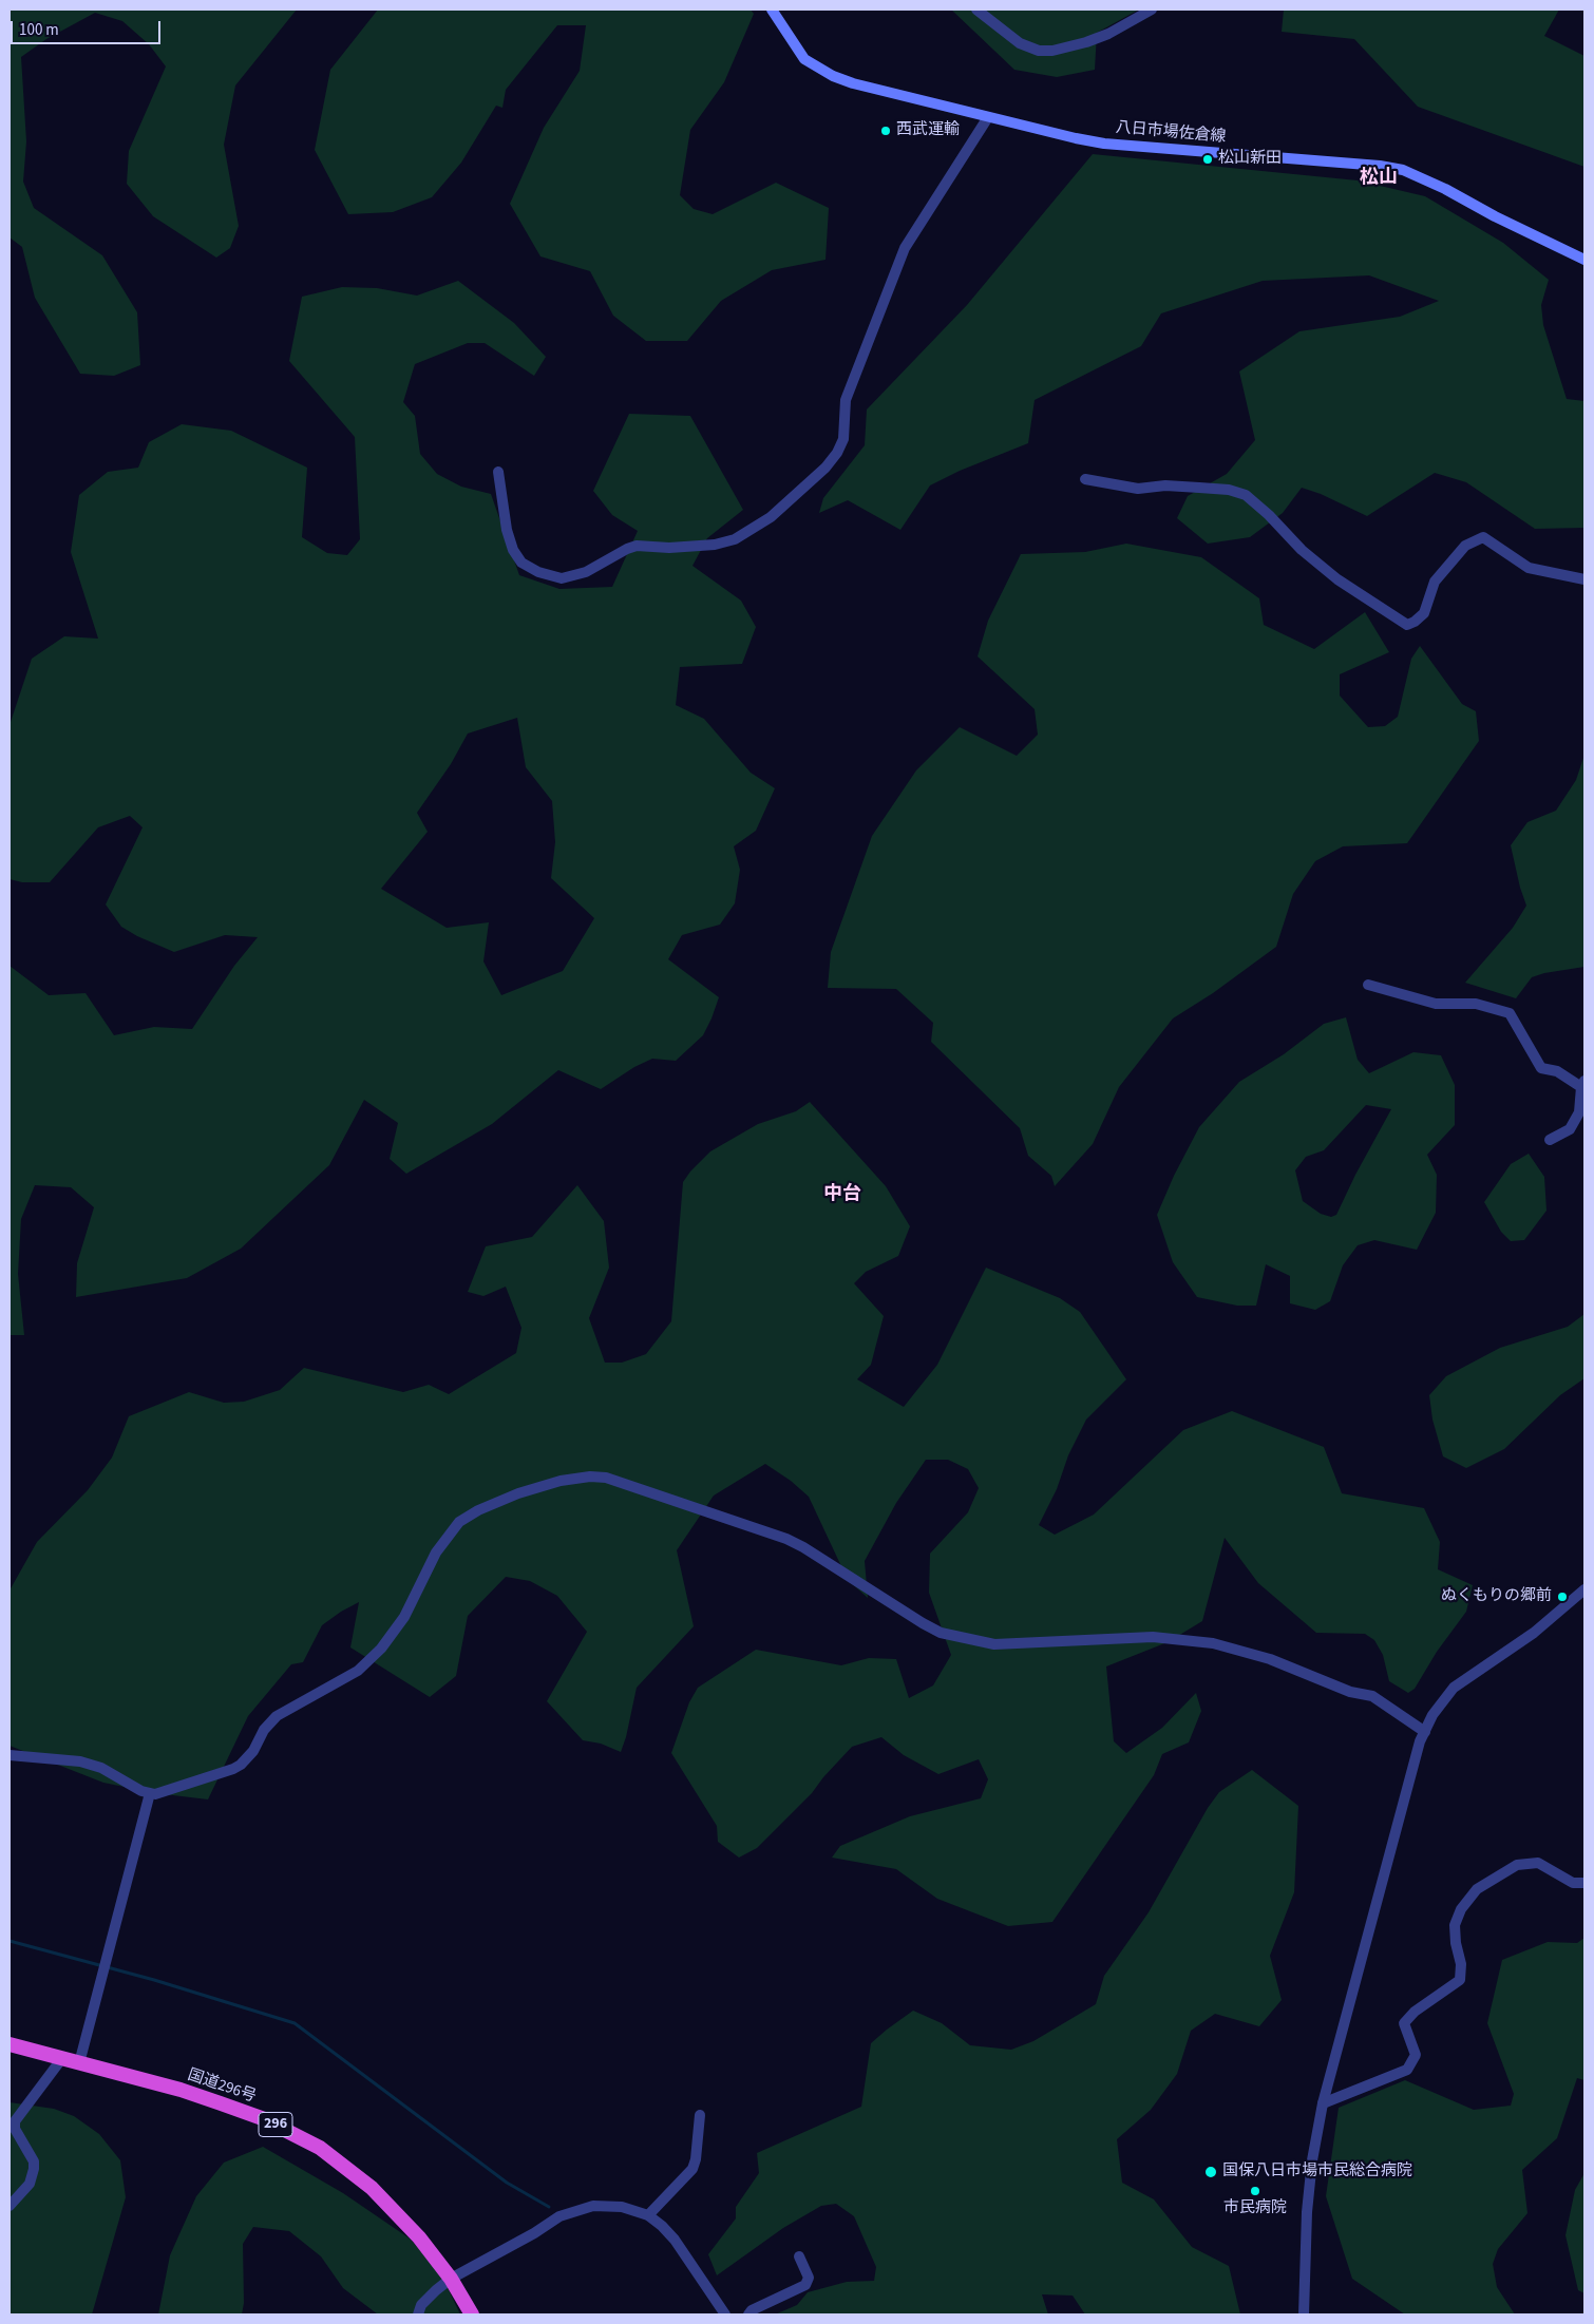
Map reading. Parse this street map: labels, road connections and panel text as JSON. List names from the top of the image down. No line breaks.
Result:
{"streets":{"highway":["国道296号","296"],"main road":["八日市場佐倉線"]},"districts":["松山","中台"],"places":["西武運輸","松山新田","ぬくもりの郷前","国保八日市場市民総合病院","市民病院"],"scale_bar":"100 m"}
